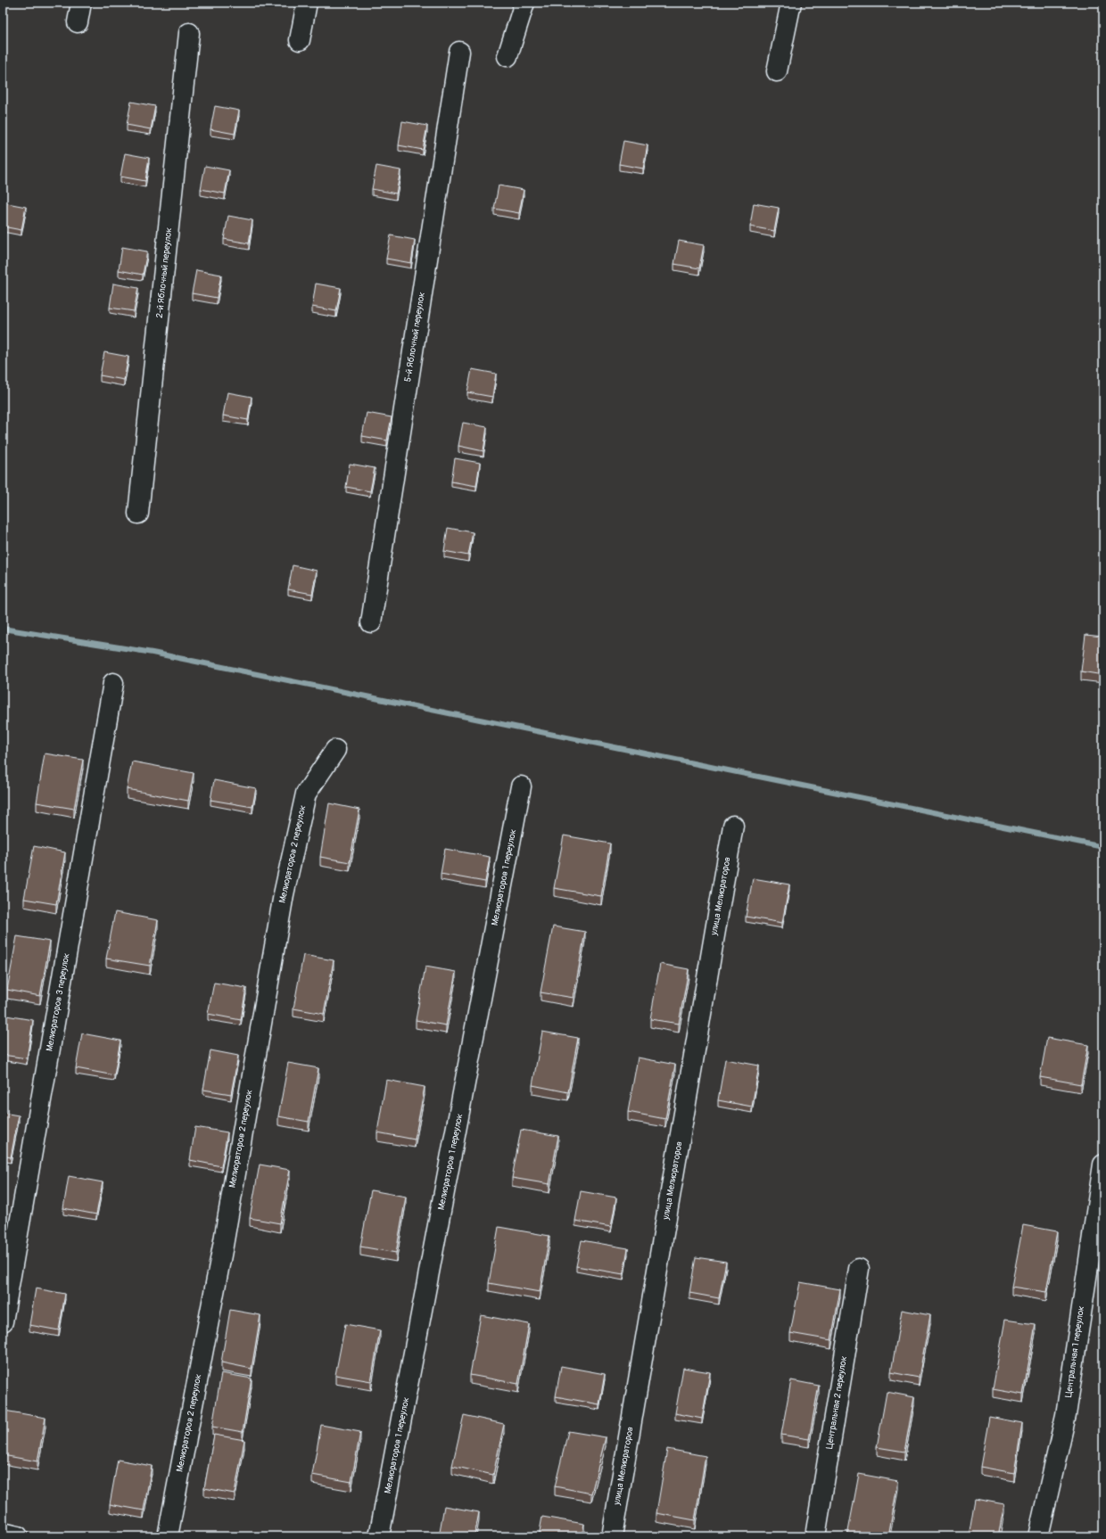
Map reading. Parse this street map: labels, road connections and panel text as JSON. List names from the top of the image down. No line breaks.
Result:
{"streets":{"street":["2-й Яблочный переулок","5-й Яблочный переулок","Мелиораторов 2 переулок","Мелиораторов 1 переулок","улица Мелиораторов","Мелиораторов 3 переулок","Центральная 1 переулок","Центральная 2 переулок"]}}
